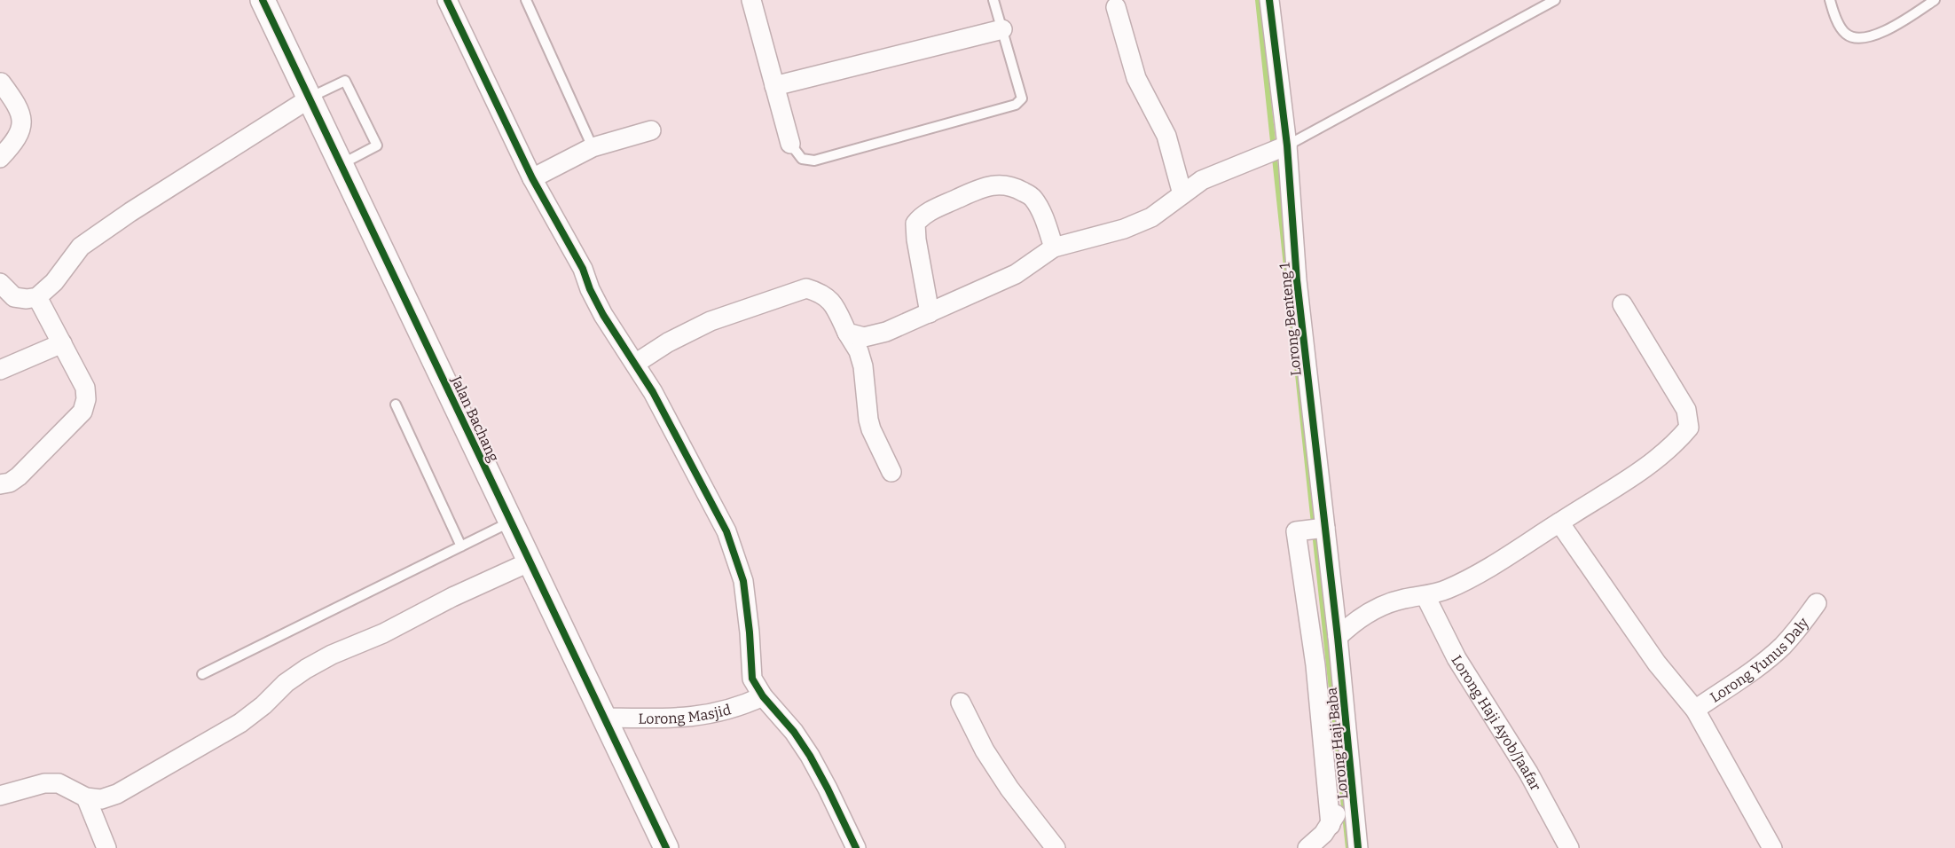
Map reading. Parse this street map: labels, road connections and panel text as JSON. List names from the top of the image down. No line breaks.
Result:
{"streets":{"street":["Lorong Benteng 1","Jalan Bachang","Lorong Yunus Daly","Lorong Masjid","Lorong Haji Ayob/Jaafar","Lorong Haji Baba"]},"crossings":[["Lorong Benteng 1","Lorong Haji Baba"],["Jalan Bachang","Lorong Masjid"]]}
